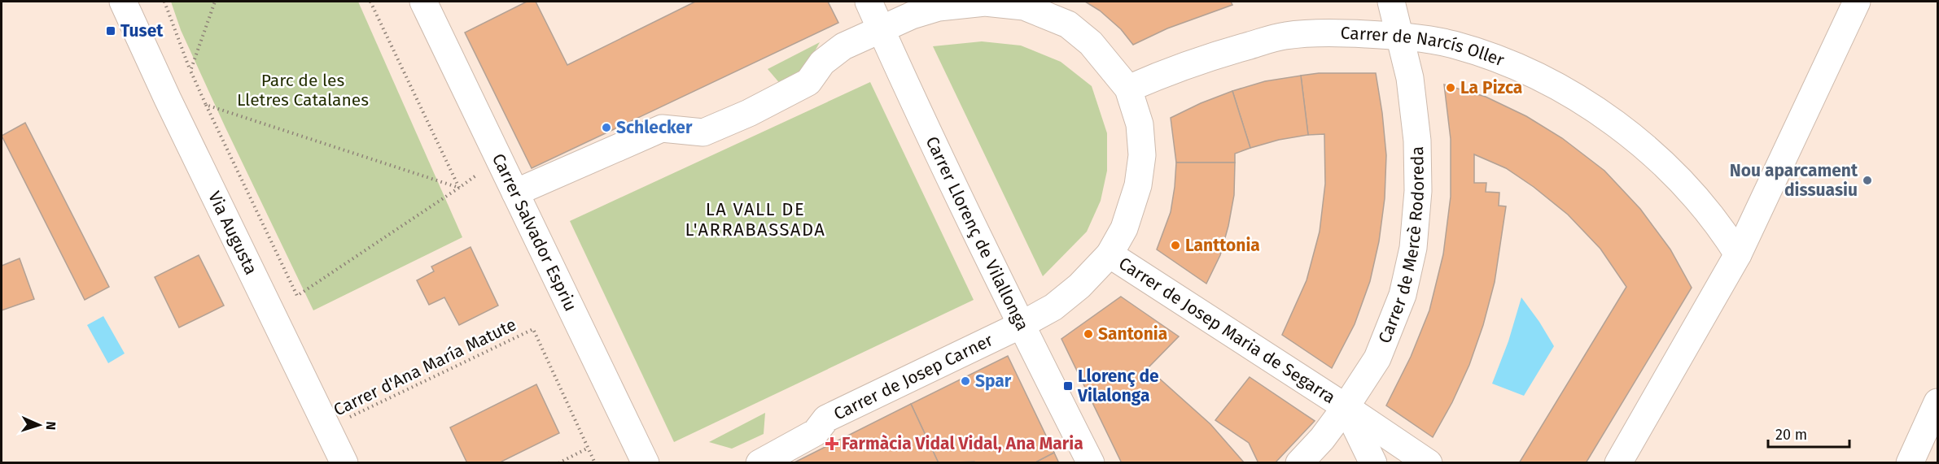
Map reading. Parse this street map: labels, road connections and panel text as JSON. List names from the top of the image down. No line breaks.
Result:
{"streets":{"street":["Carrer de Narcís Oller","Via Augusta","Carrer Salvador Espriu","Carrer Llorenç de Vilallonga","Carrer de Mercè Rodoreda","Carrer de Josep Maria de Segarra","Carrer de Josep Carner"],"path":["Carrer d'Ana María Matute"]},"crossings":[["Carrer de Narcís Oller","Carrer de Mercè Rodoreda"],["Carrer de Narcís Oller","Carrer de Josep Carner"],["Via Augusta","Carrer d'Ana María Matute"],["Carrer Llorenç de Vilallonga","Carrer de Josep Carner"],["Carrer de Mercè Rodoreda","Carrer de Josep Maria de Segarra"],["Carrer de Josep Maria de Segarra","Carrer de Josep Carner"]],"districts":["LA VALL DE L'ARRABASSADA"],"parks":["Parc de les Lletres Catalanes"],"places":{"transit":["Tuset","Llorenç de Vilalonga"],"other":["La Pizca","Schlecker","Nou aparcament dissuasiu","Lanttonia","Santonia","Spar"],"health":["Farmàcia Vidal Vidal, Ana Maria"]},"scale_bar":"20 m","north":"right"}
